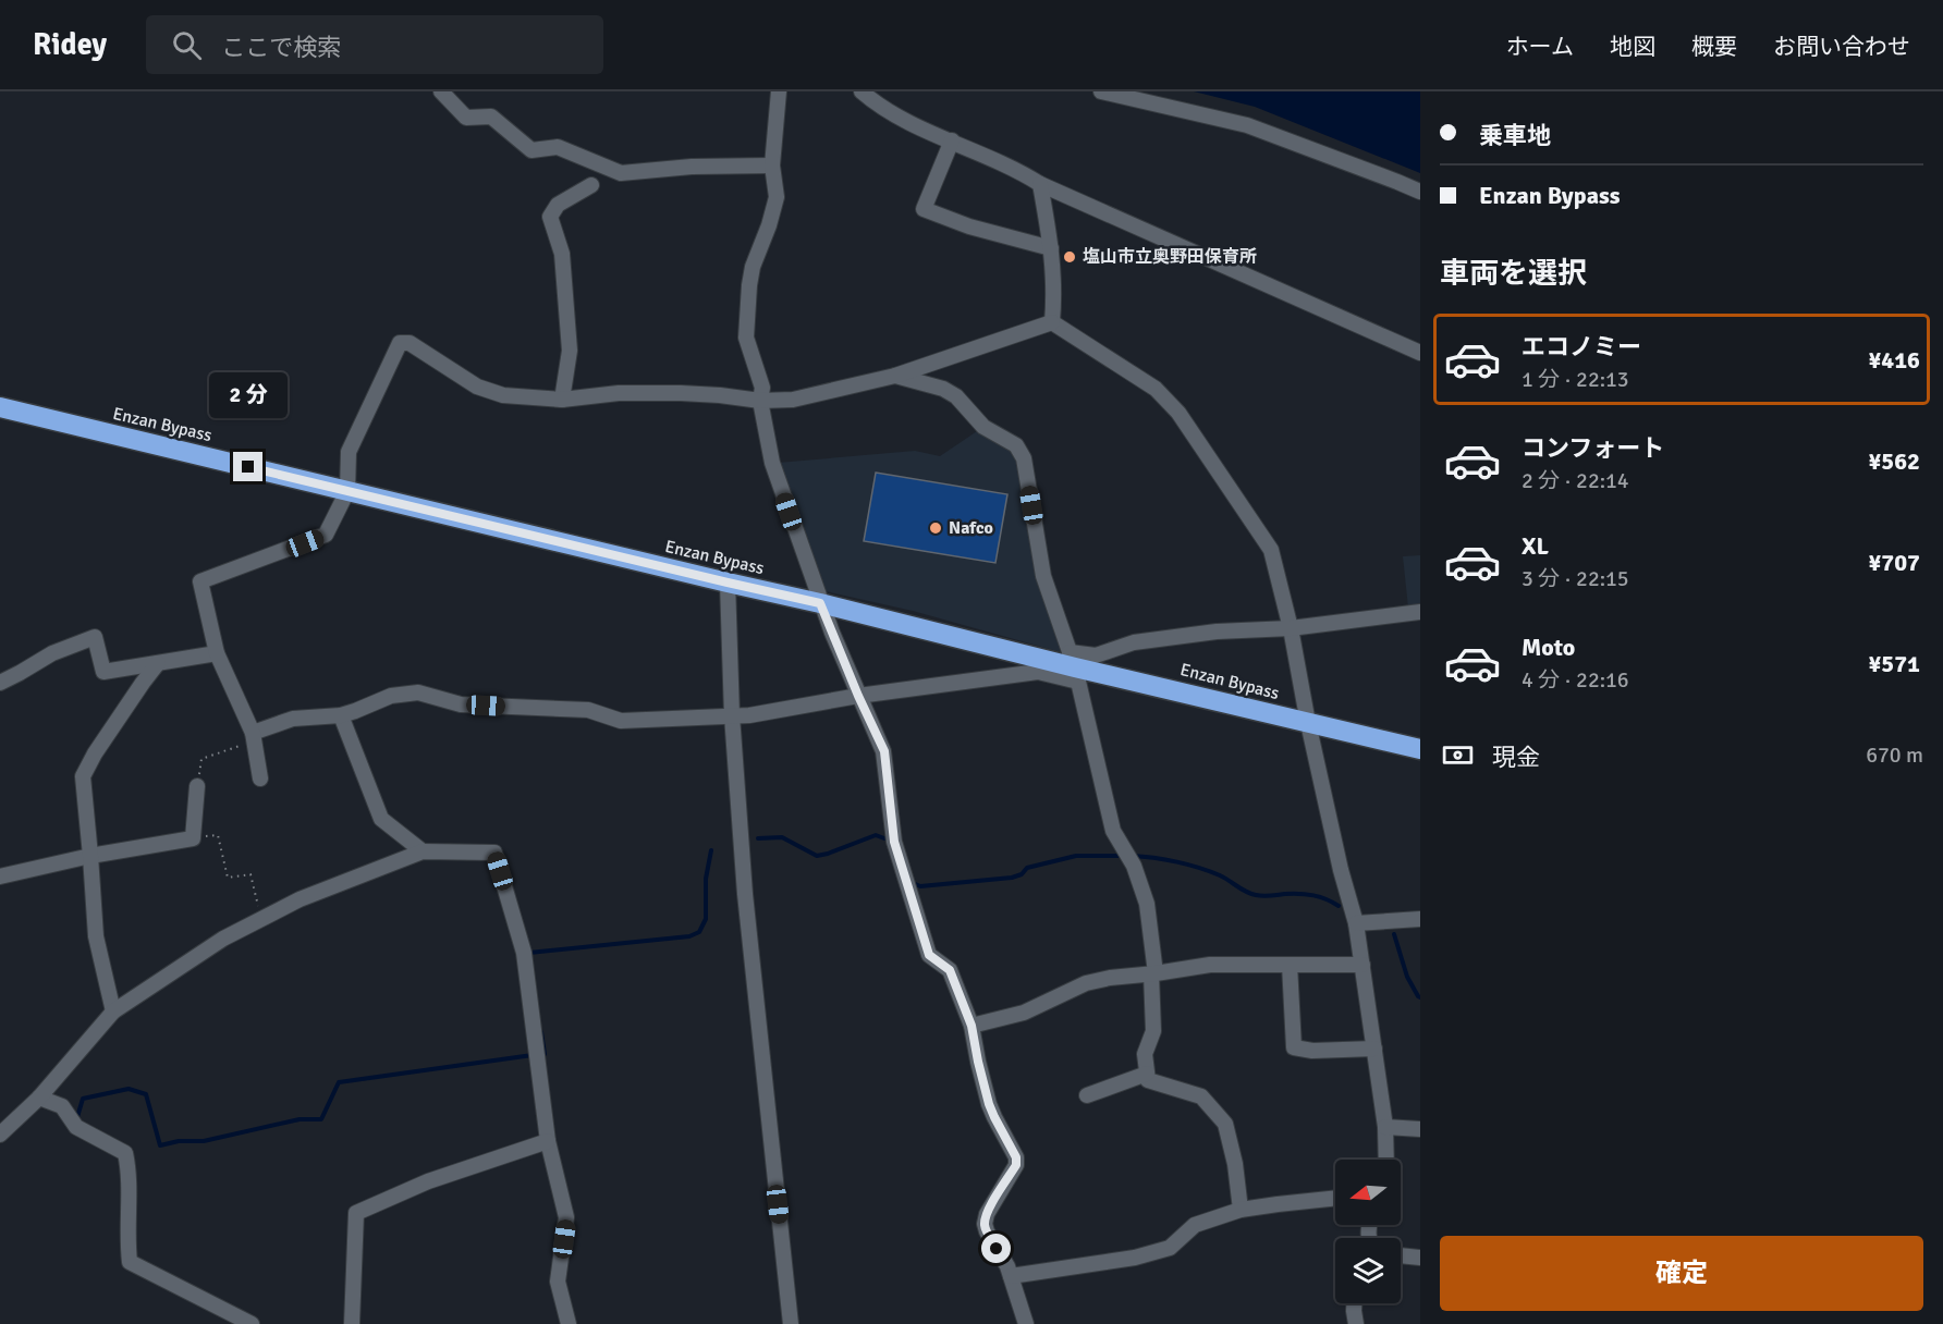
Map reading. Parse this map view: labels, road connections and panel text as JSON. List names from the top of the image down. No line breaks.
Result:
{"streets":{"highway":["Enzan Bypass"]},"places":["塩山市立奥野田保育所","Nafco"],"north":"left","page":{"header":"Ridey","search":"ここで検索","nav":["ホーム","地図","概要","お問い合わせ"],"banner":["乗車地","Enzan Bypass"],"heading":"車両を選択","list":[{"name":"エコノミー","note":"1 分 · 22:13","value":"¥416"},{"name":"コンフォート","note":"2 分 · 22:14","value":"¥562"},{"name":"XL","note":"3 分 · 22:15","value":"¥707"},{"name":"Moto","note":"4 分 · 22:16","value":"¥571"}],"bubble":"2 分","pay":["現金","670 m"],"buttons":"確定"}}
